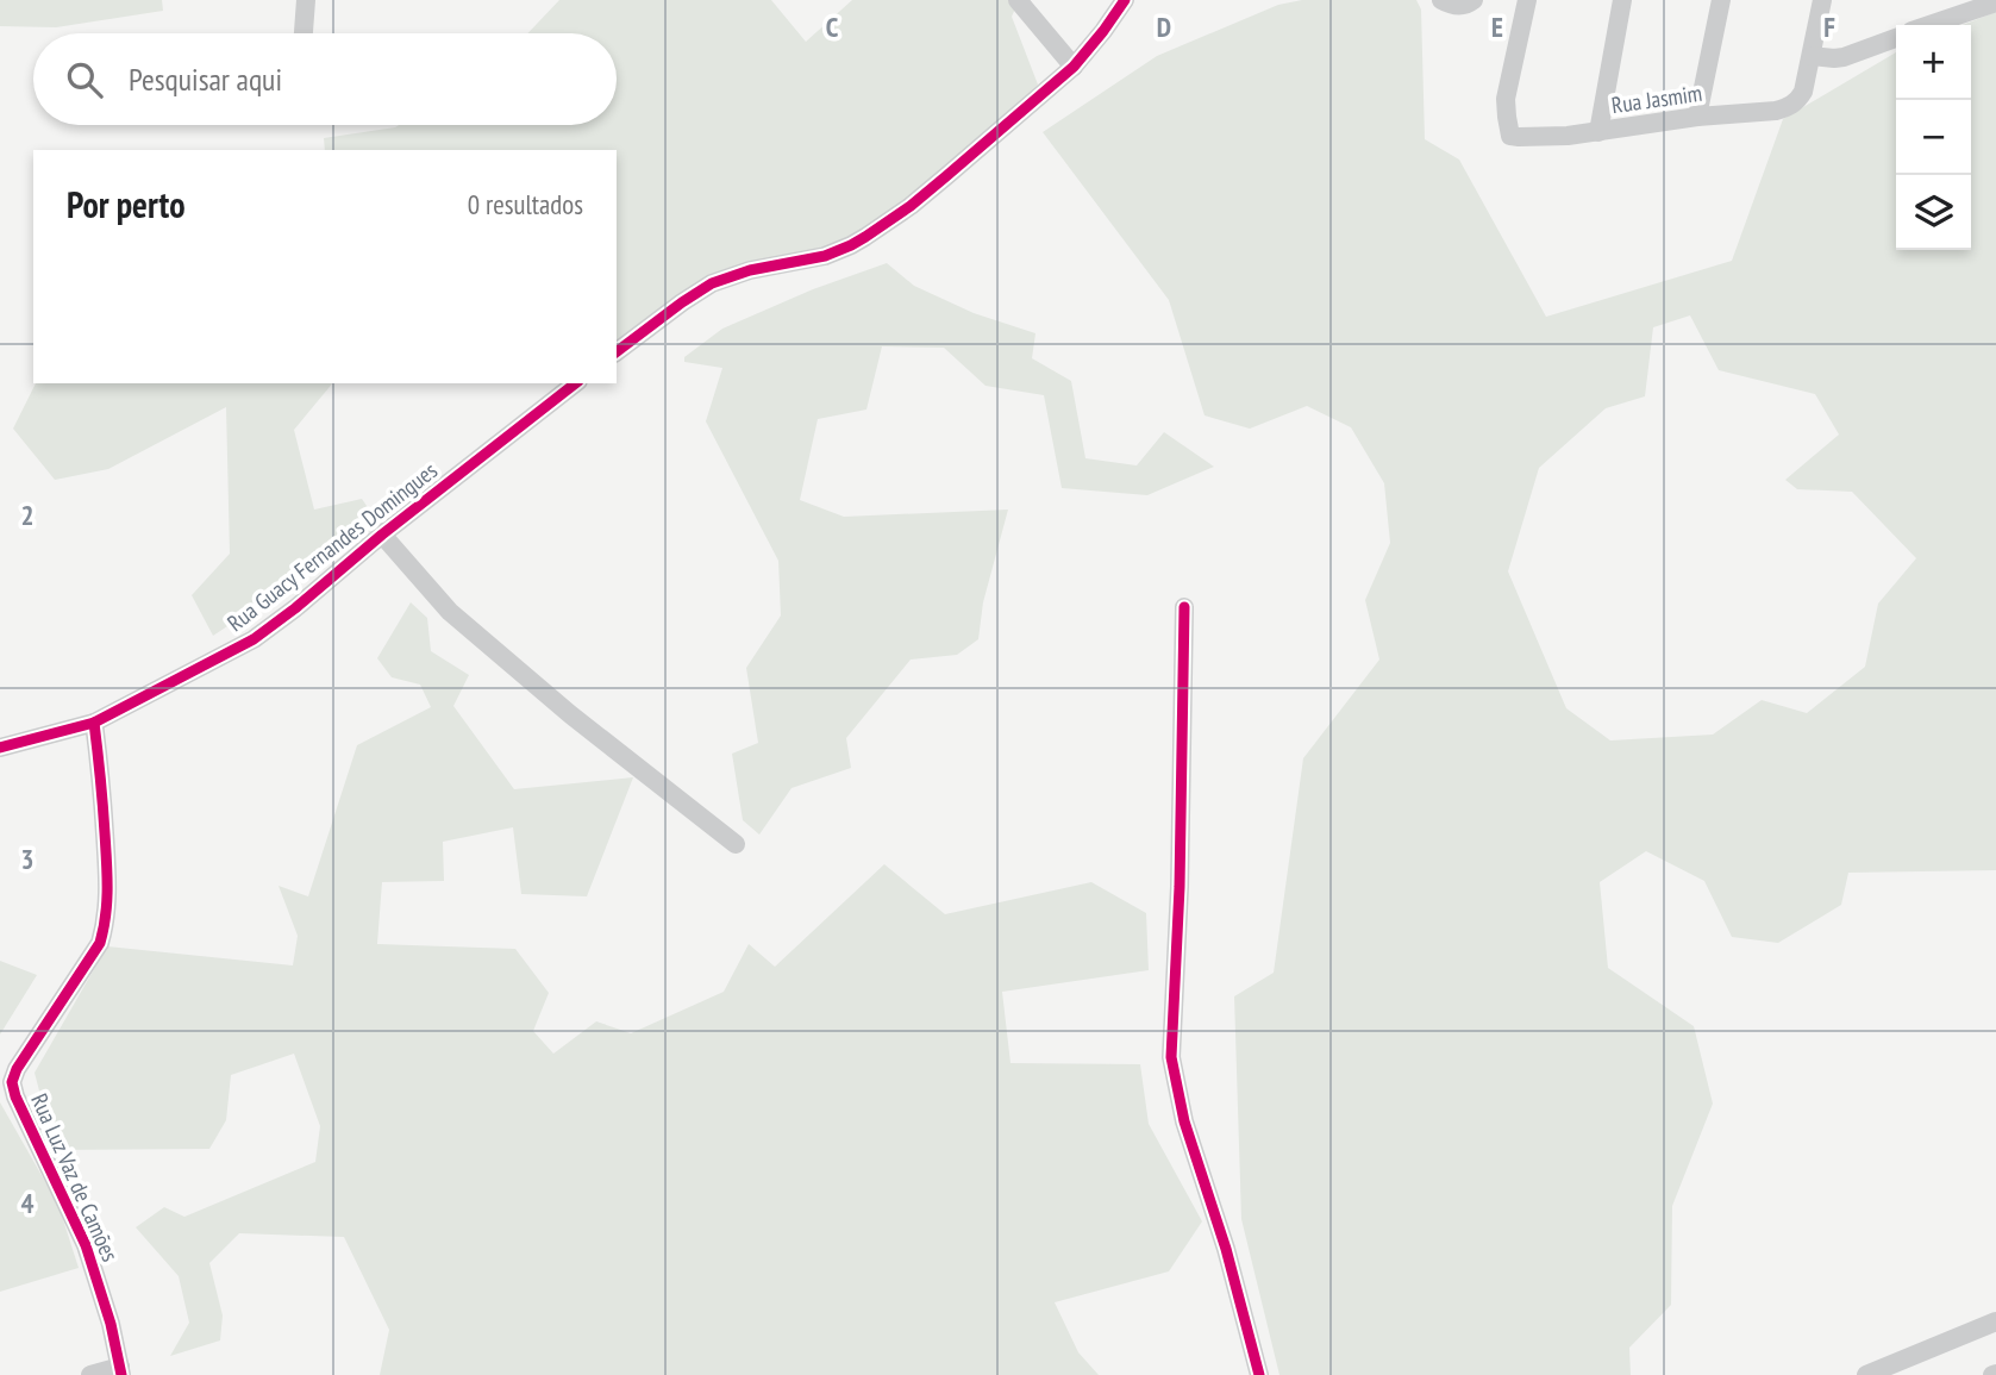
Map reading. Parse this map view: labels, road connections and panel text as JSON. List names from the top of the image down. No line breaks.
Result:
{"streets":{"street":["Rua Jasmim","Rua Guacy Fernandes Domingues","Rua Luz Vaz de Camões"]},"crossings":[["Rua Guacy Fernandes Domingues","Rua Luz Vaz de Camões"]],"page":{"map_buttons":["+","−"],"search":"Pesquisar aqui","heading":["Por perto","0 resultados"]},"grid":{"columns":["C","D","E","F"],"rows":["2","3","4"]}}
